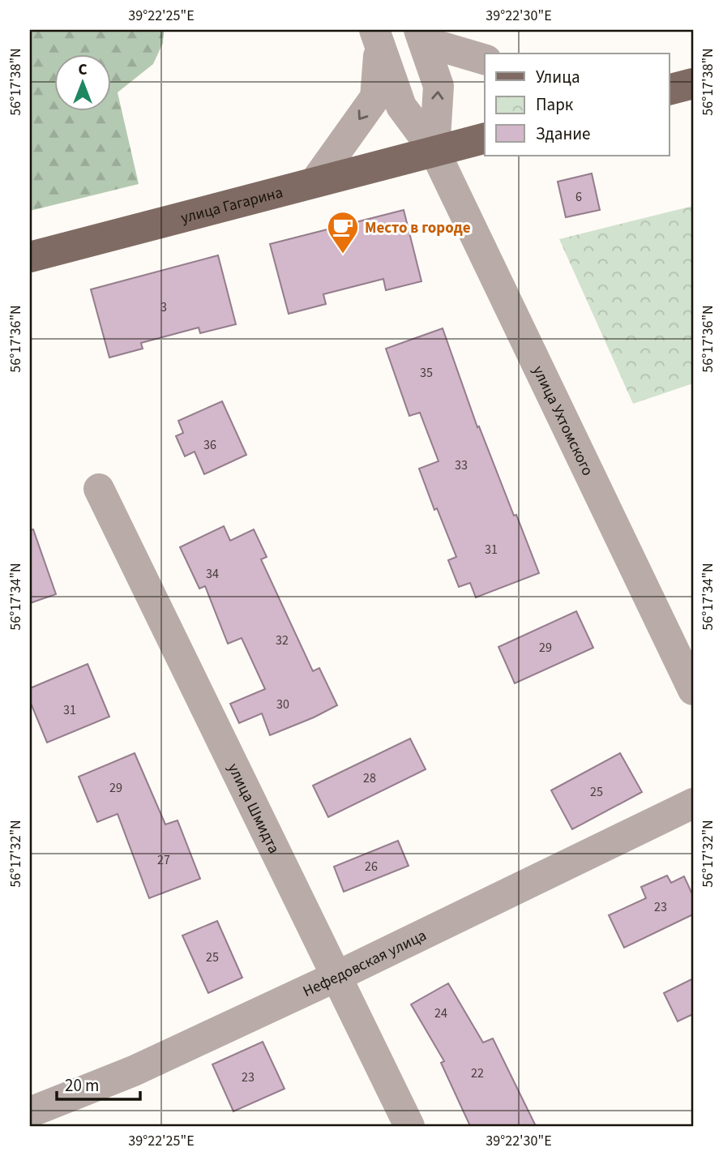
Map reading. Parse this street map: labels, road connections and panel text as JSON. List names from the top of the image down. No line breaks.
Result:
{"streets":{"main road":["улица Гагарина"],"street":["улица Ухтомского","улица Шмидта","Нефедовская улица"]},"crossings":[["улица Гагарина","улица Ухтомского"],["улица Шмидта","Нефедовская улица"]],"places":{"cafe":["Место в городе"]},"house_numbers":["6","3","35","36","33","31","34","32","29","30","31","28","29","25","27","26","23","25","24","22","23"],"legend":["Улица","Парк","Здание"],"scale_bar":"20 m","north":"top","coordinates":["39°22'25\"E","39°22'30\"E","56°17'38\"N","56°17'36\"N","56°17'34\"N","56°17'32\"N"]}
